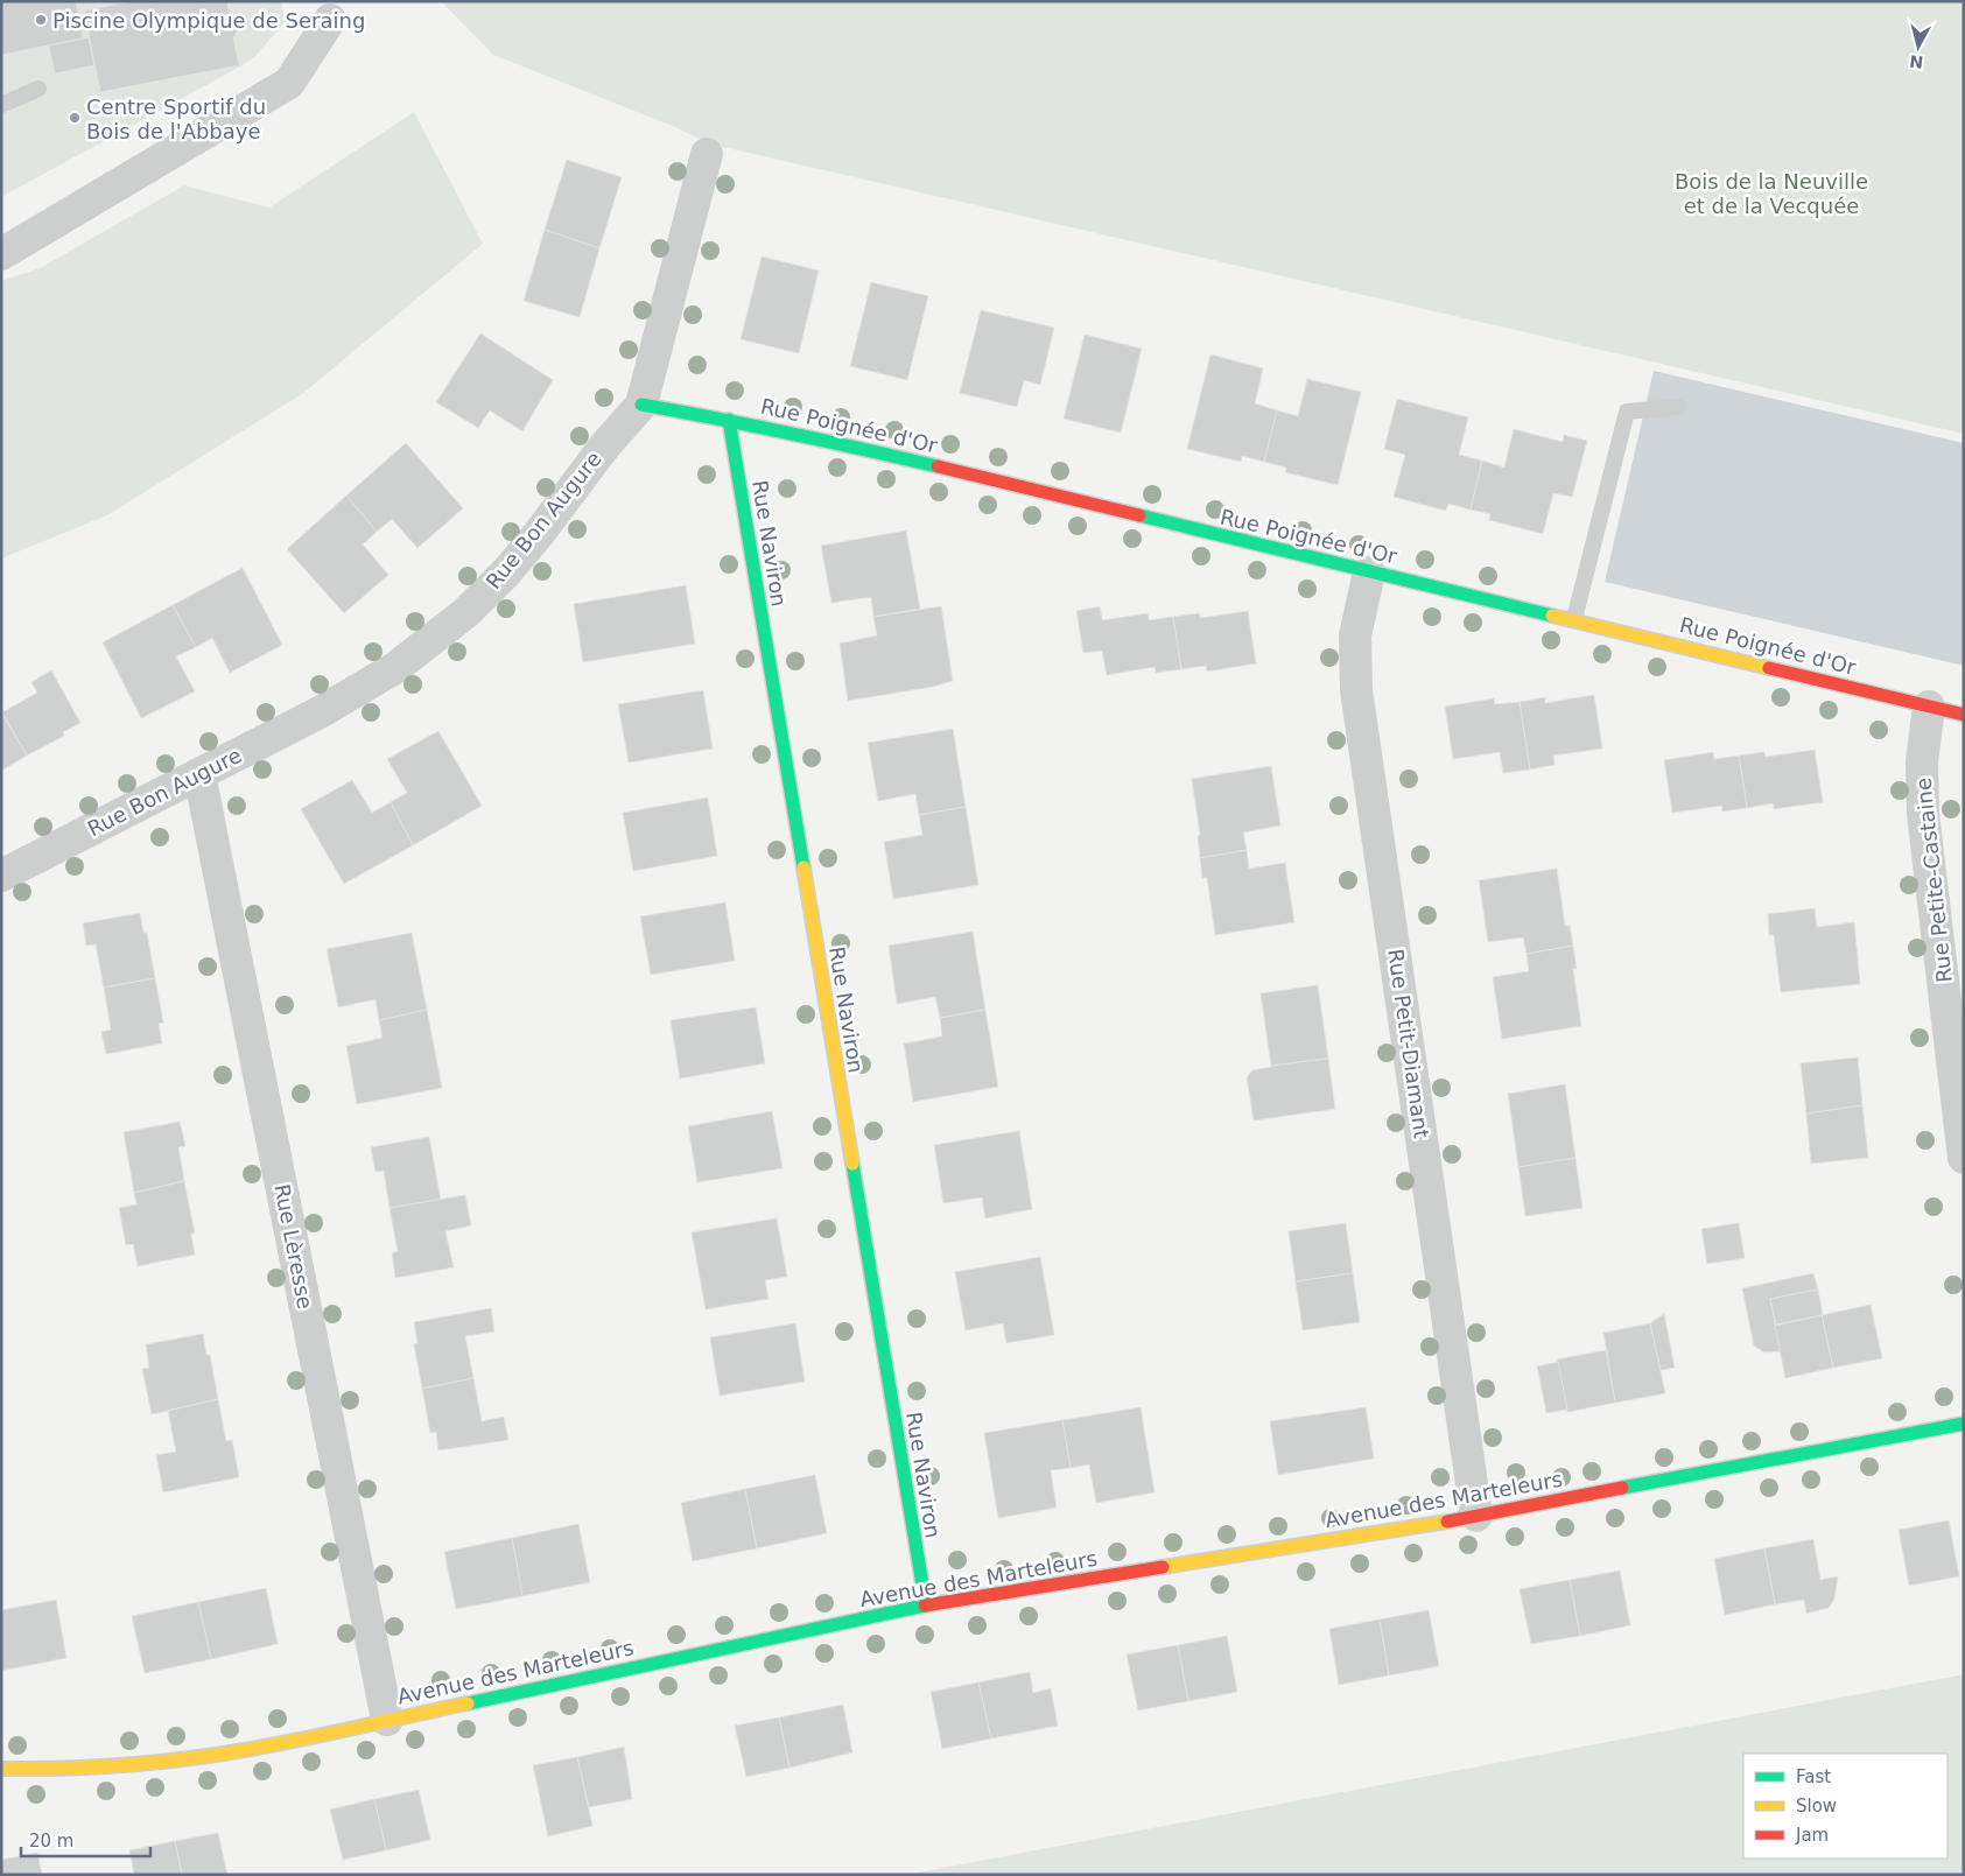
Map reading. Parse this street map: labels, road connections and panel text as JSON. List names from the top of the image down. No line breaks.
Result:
{"streets":{"street":["Rue Poignée d'Or","Rue Bon Augure","Rue Naviron","Rue Petite-Castaine","Rue Petit-Diamant","Rue Lèresse","Avenue des Marteleurs"]},"crossings":[["Rue Poignée d'Or","Rue Bon Augure"],["Rue Poignée d'Or","Rue Naviron"],["Rue Poignée d'Or","Rue Petite-Castaine"],["Rue Poignée d'Or","Rue Petit-Diamant"],["Rue Bon Augure","Rue Lèresse"],["Rue Naviron","Avenue des Marteleurs"],["Rue Petit-Diamant","Avenue des Marteleurs"],["Rue Lèresse","Avenue des Marteleurs"]],"parks":["Bois de la Neuville et de la Vecquée"],"places":["Piscine Olympique de Seraing","Centre Sportif du Bois de l'Abbaye"],"legend":["Fast","Slow","Jam"],"scale_bar":"20 m","north":"bottom"}
